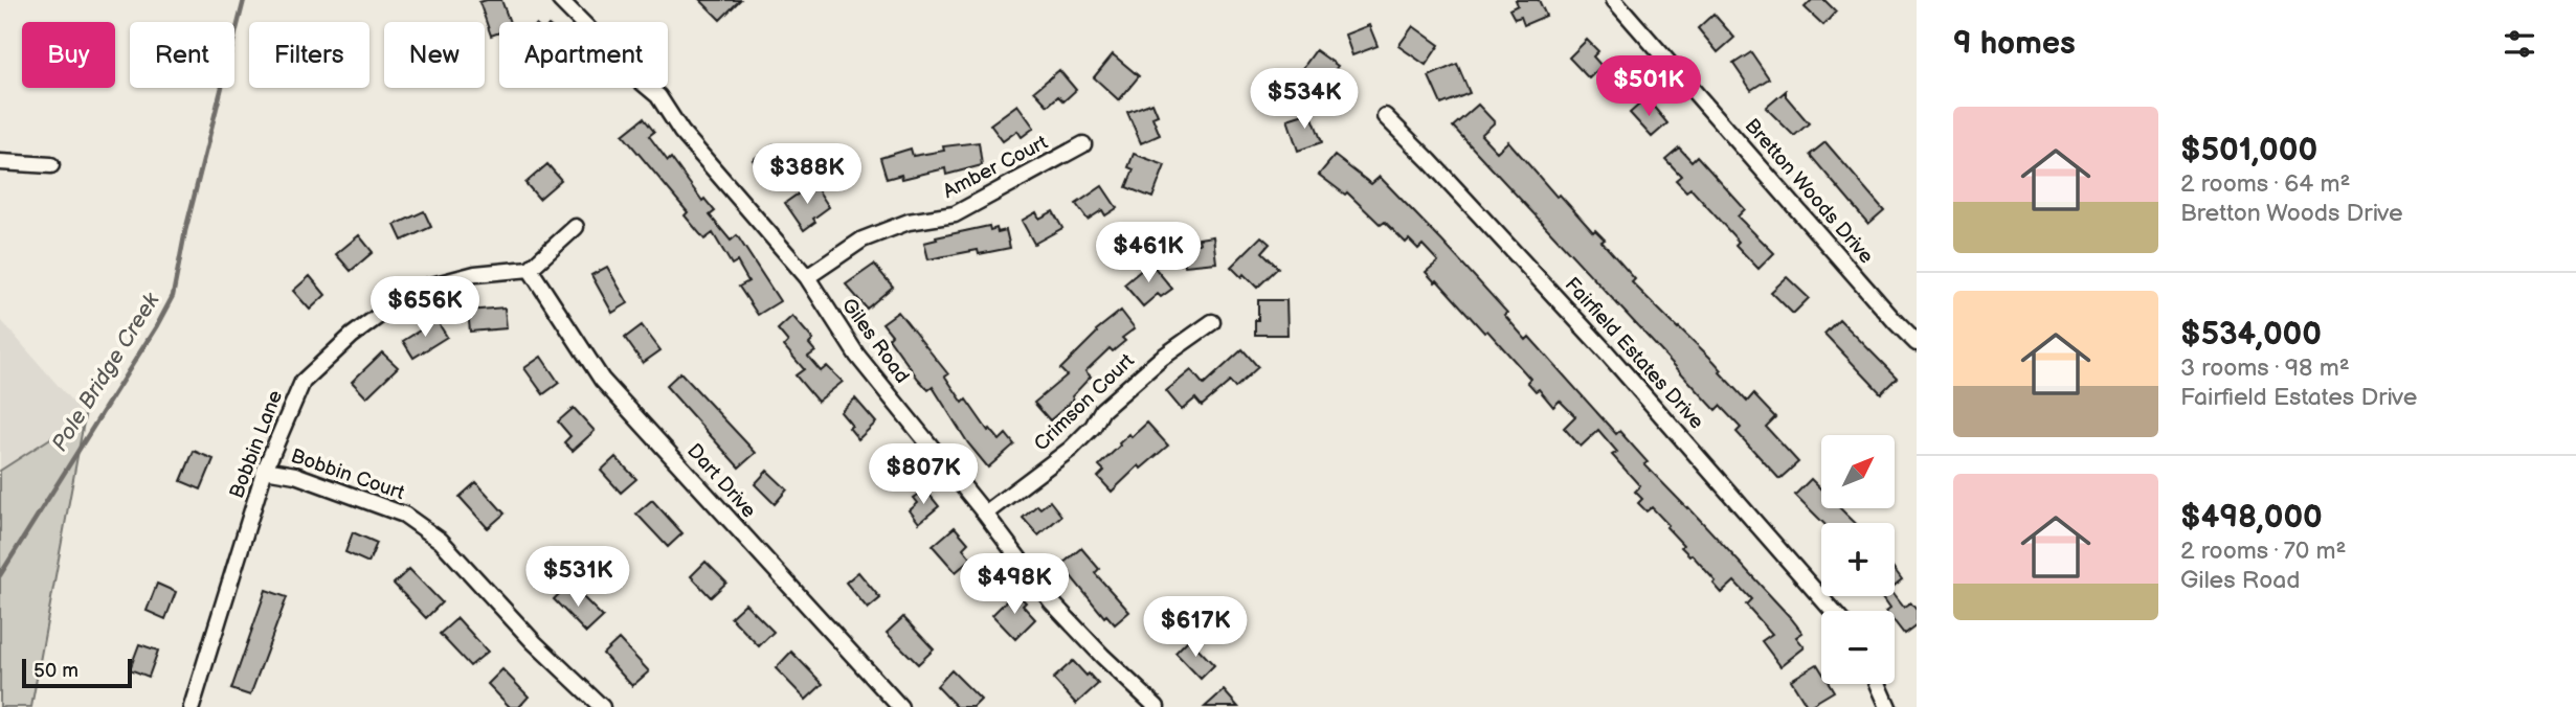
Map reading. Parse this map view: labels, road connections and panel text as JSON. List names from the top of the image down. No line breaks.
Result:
{"streets":{"street":["Amber Court","Bretton Woods Drive","Giles Road","Fairfield Estates Drive","Crimson Court","Bobbin Lane","Bobbin Court","Dart Drive"]},"crossings":[["Amber Court","Giles Road"],["Giles Road","Crimson Court"],["Bobbin Lane","Bobbin Court"],["Bobbin Lane","Dart Drive"]],"water":["Pole Bridge Creek"],"scale_bar":"50 m","north":"top right","page":{"heading":"9 homes","chip":["Buy","Rent","Filters","New","Apartment"],"price":["$501K","$534K","$388K","$461K","$656K","$807K","$531K","$498K","$617K"],"list":[{"name":"$501,000","note":"2 rooms · 64 m² · Bretton Woods Drive"},{"name":"$534,000","note":"3 rooms · 98 m² · Fairfield Estates Drive"},{"name":"$498,000","note":"2 rooms · 70 m² · Giles Road"}],"map_buttons":["+","−"],"scale":"50 m"}}
